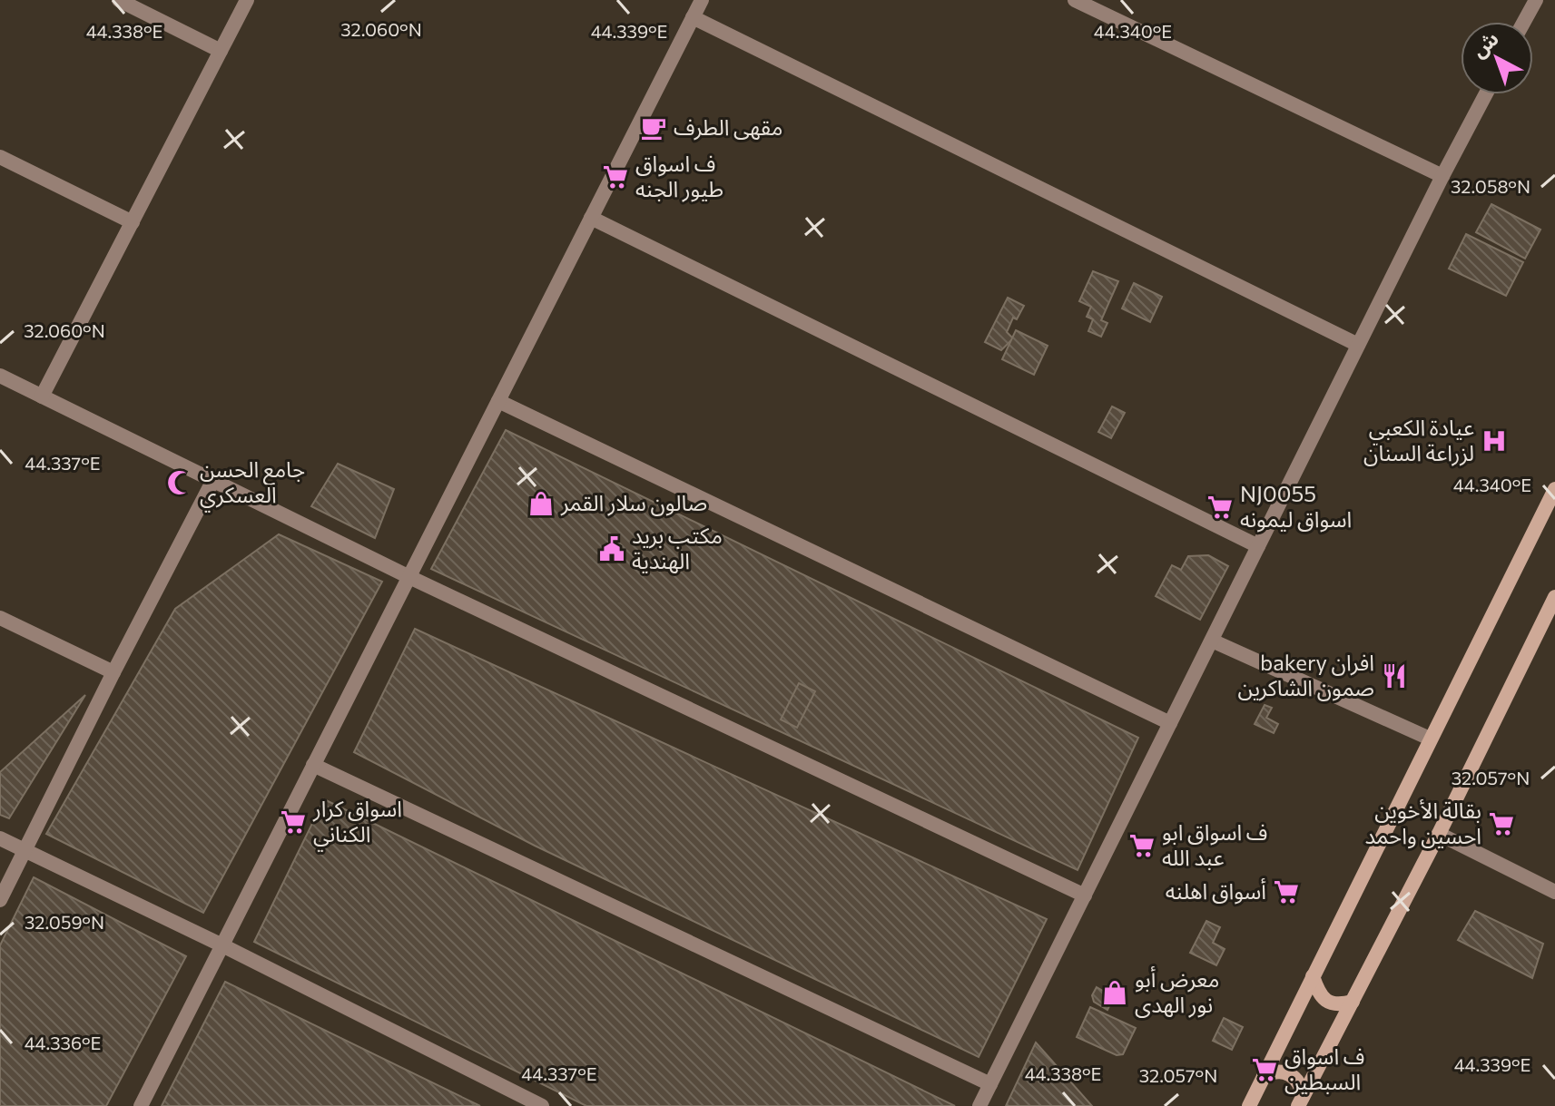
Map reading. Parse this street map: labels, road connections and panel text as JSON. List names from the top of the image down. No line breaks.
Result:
{"places":{"cafe":["مقهى الطرف"],"supermarket":["ف اسواق طيور الجنه","NJ0055 اسواق ليمونه","اسواق كرار الكناني","بقالة الأخوين احسين واحمد","ف اسواق ابو عبد الله","أسواق اهلنه","ف اسواق السبطين"],"hospital":["عيادة الكعبي لزراعة السنان"],"mosque":["جامع الحسن العسكري"],"shop":["صالون سلار القمر","معرض أبو نور الهدى"],"public building":["مكتب بريد الهندية"],"restaurant":["bakery افران صمون الشاكرين"]},"north":"top left","coordinates":["32.060°N","44.338°E","44.339°E","44.340°E","32.058°N","44.337°E","32.057°N","32.059°N","44.336°E"]}
